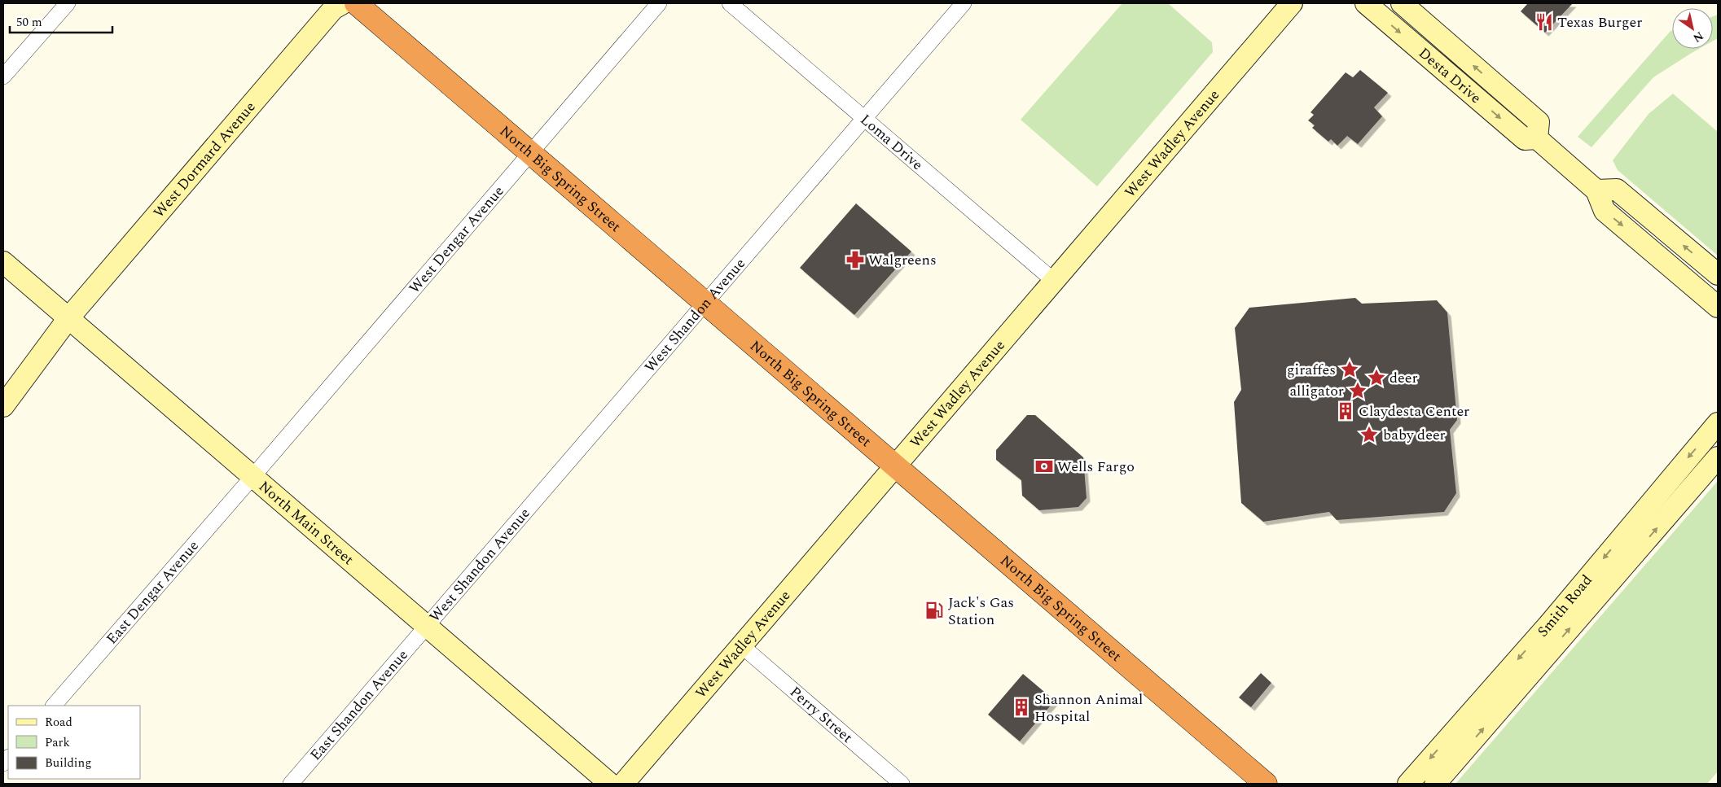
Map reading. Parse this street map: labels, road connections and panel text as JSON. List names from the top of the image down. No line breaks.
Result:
{"streets":{"highway":["North Big Spring Street"],"street":["Desta Drive","Loma Drive","West Wadley Avenue","West Dormard Avenue","West Dengar Avenue","West Shandon Avenue","North Main Street","East Dengar Avenue","Smith Road","East Shandon Avenue","Perry Street"]},"crossings":[["Loma Drive","West Wadley Avenue"],["Loma Drive","West Shandon Avenue"],["West Wadley Avenue","North Big Spring Street"],["West Wadley Avenue","Perry Street"],["West Dormard Avenue","North Main Street"],["North Big Spring Street","West Dengar Avenue"],["North Big Spring Street","West Shandon Avenue"],["West Dengar Avenue","North Main Street"],["West Dengar Avenue","East Dengar Avenue"],["West Shandon Avenue","North Main Street"],["West Shandon Avenue","East Shandon Avenue"],["North Main Street","East Dengar Avenue"],["North Main Street","East Shandon Avenue"]],"places":{"restaurant":["Texas Burger"],"pharmacy":["Walgreens"],"place":["giraffes","deer","alligator","baby deer"],"building":["Claydesta Center","Shannon Animal Hospital"],"bank":["Wells Fargo"],"fuel station":["Jack's Gas Station"]},"legend":["Road","Park","Building"],"scale_bar":"50 m","north":"bottom right"}
